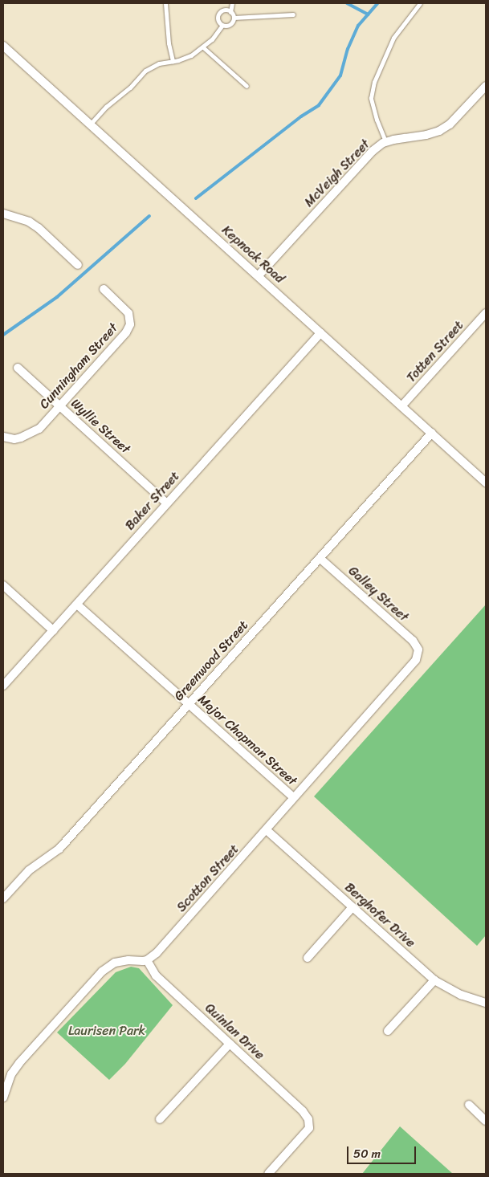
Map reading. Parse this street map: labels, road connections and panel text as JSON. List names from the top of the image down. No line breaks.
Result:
{"streets":{"street":["McVeigh Street","Kepnock Road","Totten Street","Cunningham Street","Wyllie Street","Baker Street","Galley Street","Greenwood Street","Major Chapman Street","Scotton Street","Berghofer Drive","Quinlan Drive"]},"crossings":[["McVeigh Street","Kepnock Road"],["Kepnock Road","Totten Street"],["Kepnock Road","Baker Street"],["Kepnock Road","Greenwood Street"],["Cunningham Street","Wyllie Street"],["Wyllie Street","Baker Street"],["Baker Street","Major Chapman Street"],["Galley Street","Greenwood Street"],["Galley Street","Scotton Street"],["Greenwood Street","Major Chapman Street"],["Major Chapman Street","Scotton Street"],["Scotton Street","Berghofer Drive"],["Scotton Street","Quinlan Drive"]],"parks":["Laurisen Park"],"scale_bar":"50 m"}
